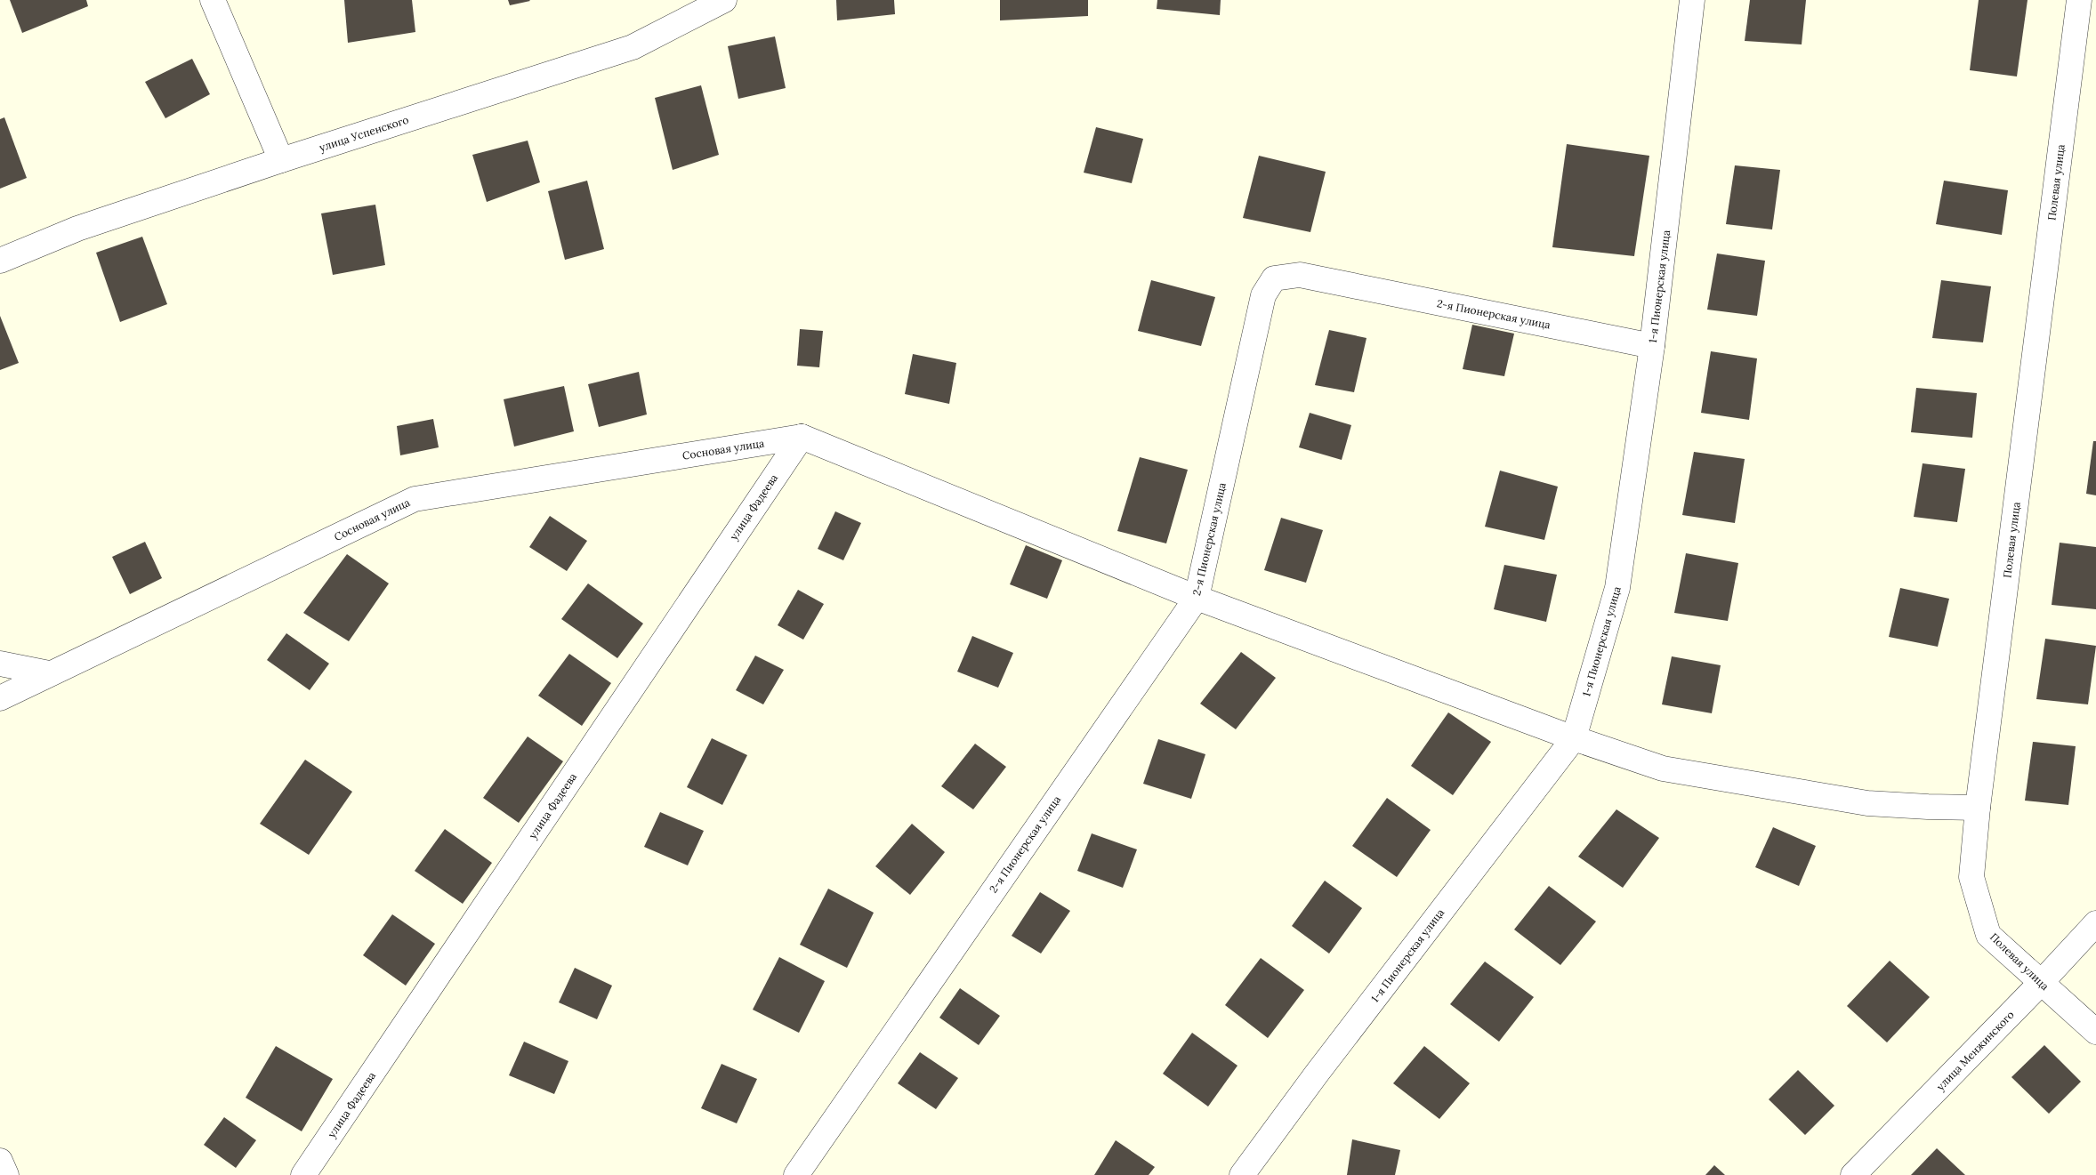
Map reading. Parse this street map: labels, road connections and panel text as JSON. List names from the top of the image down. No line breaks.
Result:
{"streets":{"street":["улица Успенского","Полевая улица","1-я Пионерская улица","2-я Пионерская улица","Сосновая улица","улица Фадеева","улица Менжинского"]},"crossings":[["Полевая улица","улица Менжинского"],["1-я Пионерская улица","2-я Пионерская улица"],["Сосновая улица","улица Фадеева"]]}
